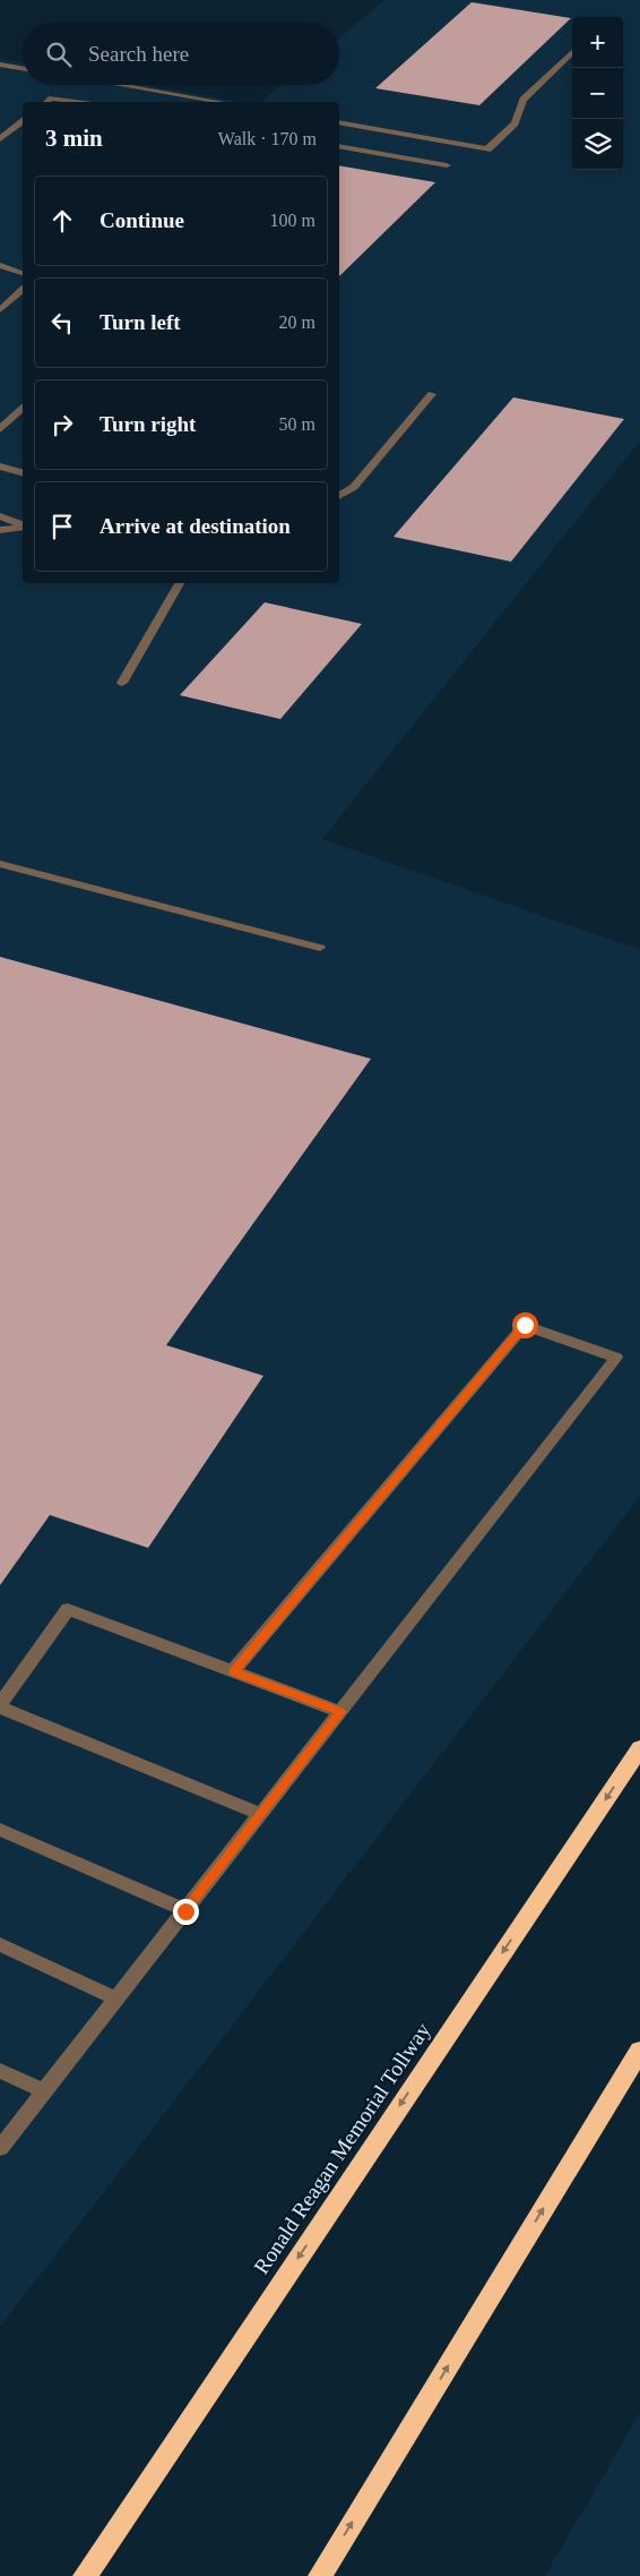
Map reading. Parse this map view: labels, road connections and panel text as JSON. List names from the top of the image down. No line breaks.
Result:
{"streets":{"highway":["Ronald Reagan Memorial Tollway"]},"one_way":["Ronald Reagan Memorial Tollway"],"page":{"map_buttons":["+","−"],"search":"Search here","heading":["3 min","Walk · 170 m"],"list":[["Continue","100 m"],["Turn left","20 m"],["Turn right","50 m"],"Arrive at destination"]}}
